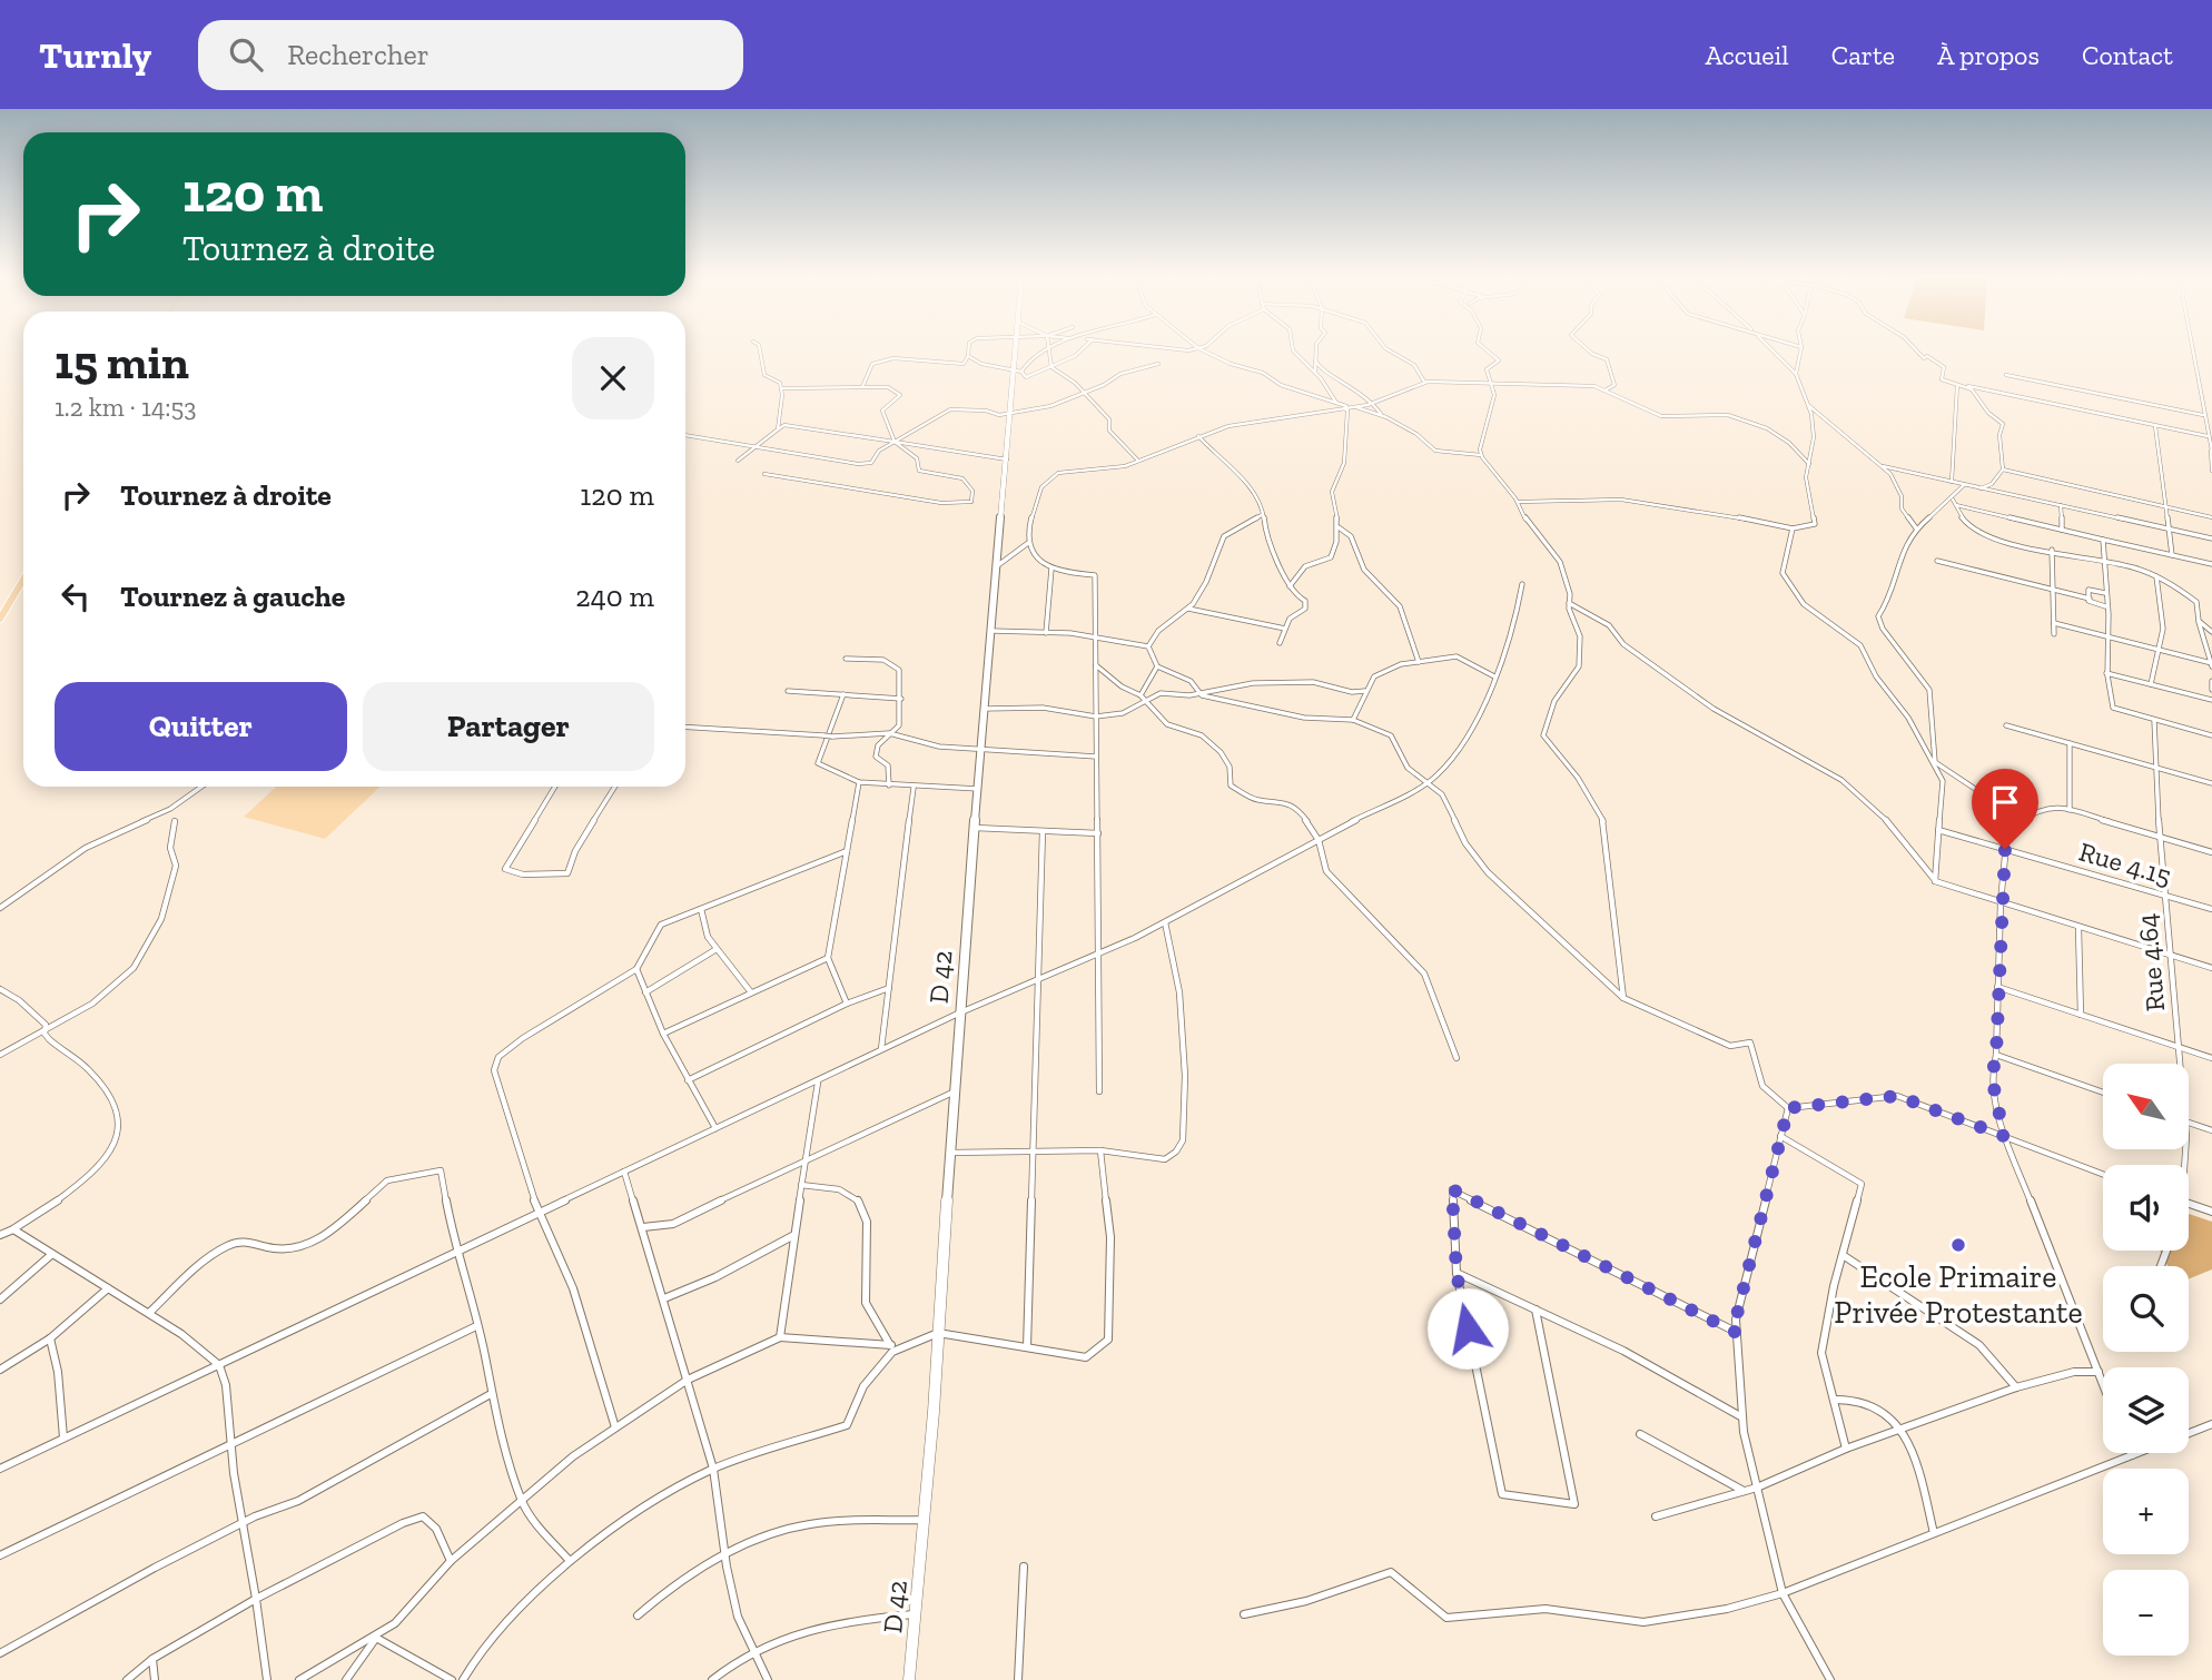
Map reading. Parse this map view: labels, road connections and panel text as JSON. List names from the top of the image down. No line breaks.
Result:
{"streets":{"street":["Rue 4.15","Rue 4.64","D 42"]},"crossings":[["Rue 4.15","Rue 4.64"]],"places":["Ecole Primaire Privée Protestante"],"north":"top left","page":{"header":"Turnly","search":"Rechercher","nav":["Accueil","Carte","À propos","Contact"],"turn":["120 m","Tournez à droite"],"heading":["15 min","1.2 km · 14:53"],"list":[{"name":"Tournez à droite","value":"120 m"},{"name":"Tournez à gauche","value":"240 m"}],"buttons":["Quitter","Partager"],"map_buttons":["+","−"]}}
